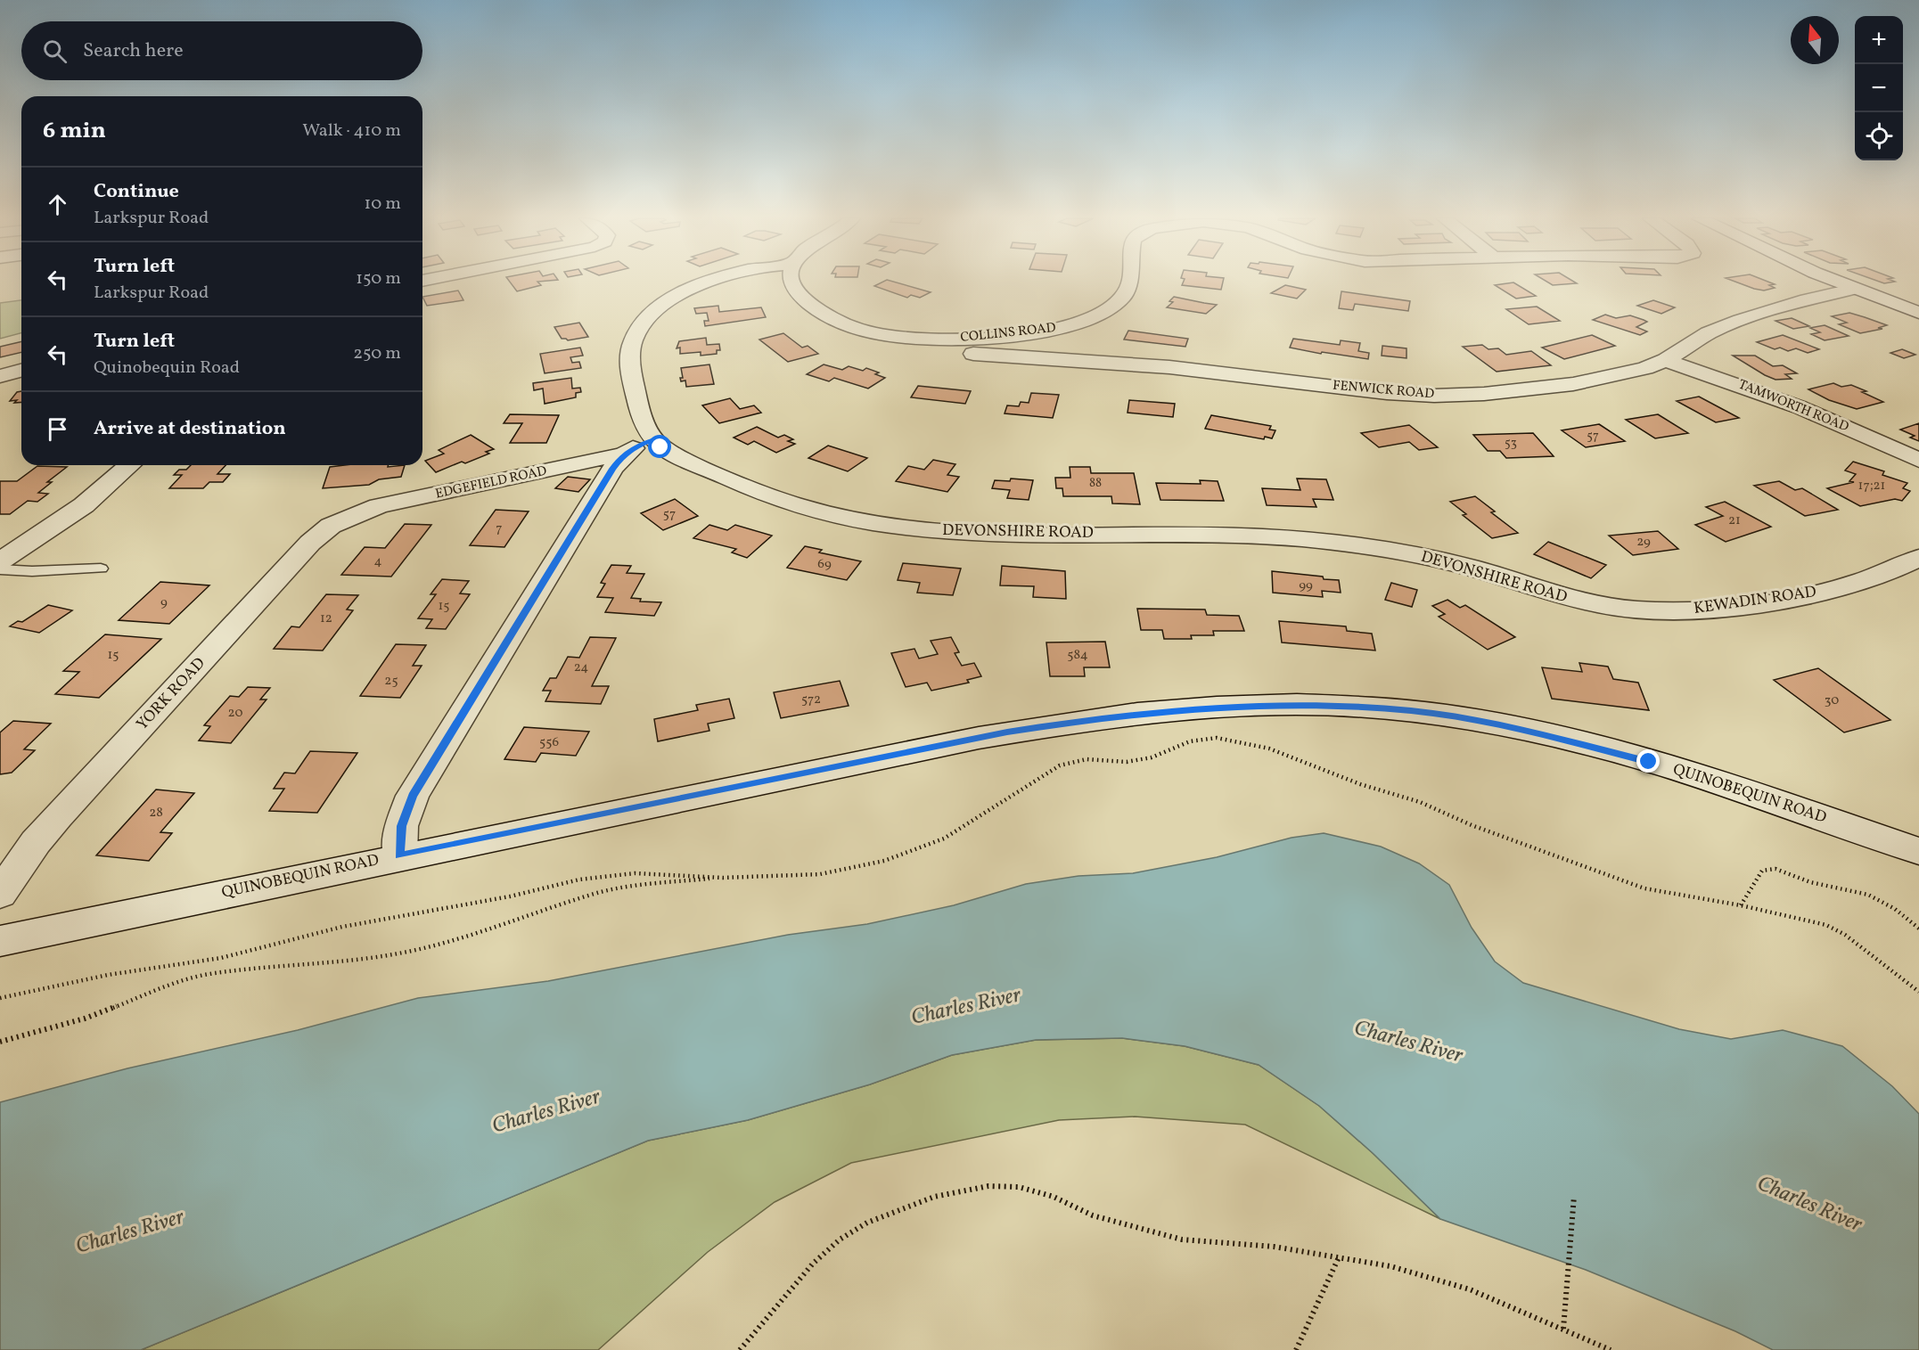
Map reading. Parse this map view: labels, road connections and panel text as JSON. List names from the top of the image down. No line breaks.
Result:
{"streets":{"street":["COLLINS ROAD","FENWICK ROAD","TAMWORTH ROAD","EDGEFIELD ROAD","DEVONSHIRE ROAD","KEWADIN ROAD","YORK ROAD","QUINOBEQUIN ROAD"]},"crossings":[["COLLINS ROAD","FENWICK ROAD"],["FENWICK ROAD","TAMWORTH ROAD"],["EDGEFIELD ROAD","YORK ROAD"],["DEVONSHIRE ROAD","KEWADIN ROAD"]],"water":["Charles River"],"house_numbers":["57","53","88","17;21","57","21","7","29","4","69","99","9","15","12","15","584","24","25","572","30","20","556","28"],"north":"top","page":{"map_buttons":["+","−"],"search":"Search here","heading":["6 min","Walk · 410 m"],"list":[["Continue","Larkspur Road","10 m"],["Turn left","Larkspur Road","150 m"],["Turn left","Quinobequin Road","250 m"],"Arrive at destination"]}}
